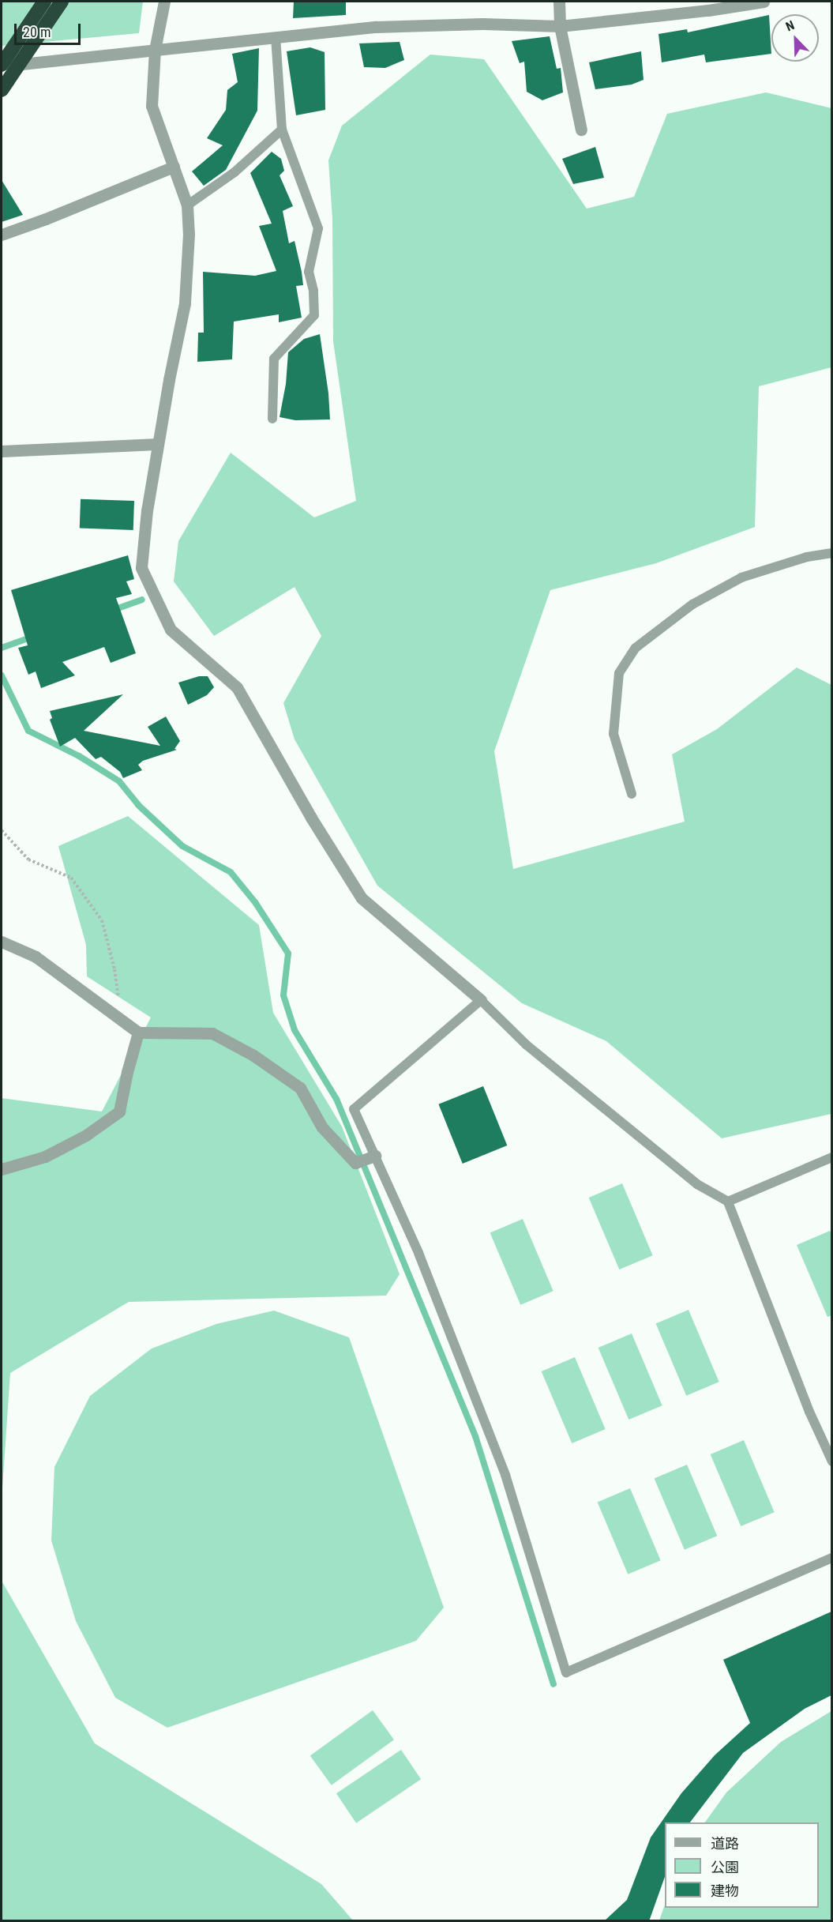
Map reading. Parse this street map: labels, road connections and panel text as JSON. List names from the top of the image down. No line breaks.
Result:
{"legend":["道路","公園","建物"],"scale_bar":"20 m","north":"top left"}
